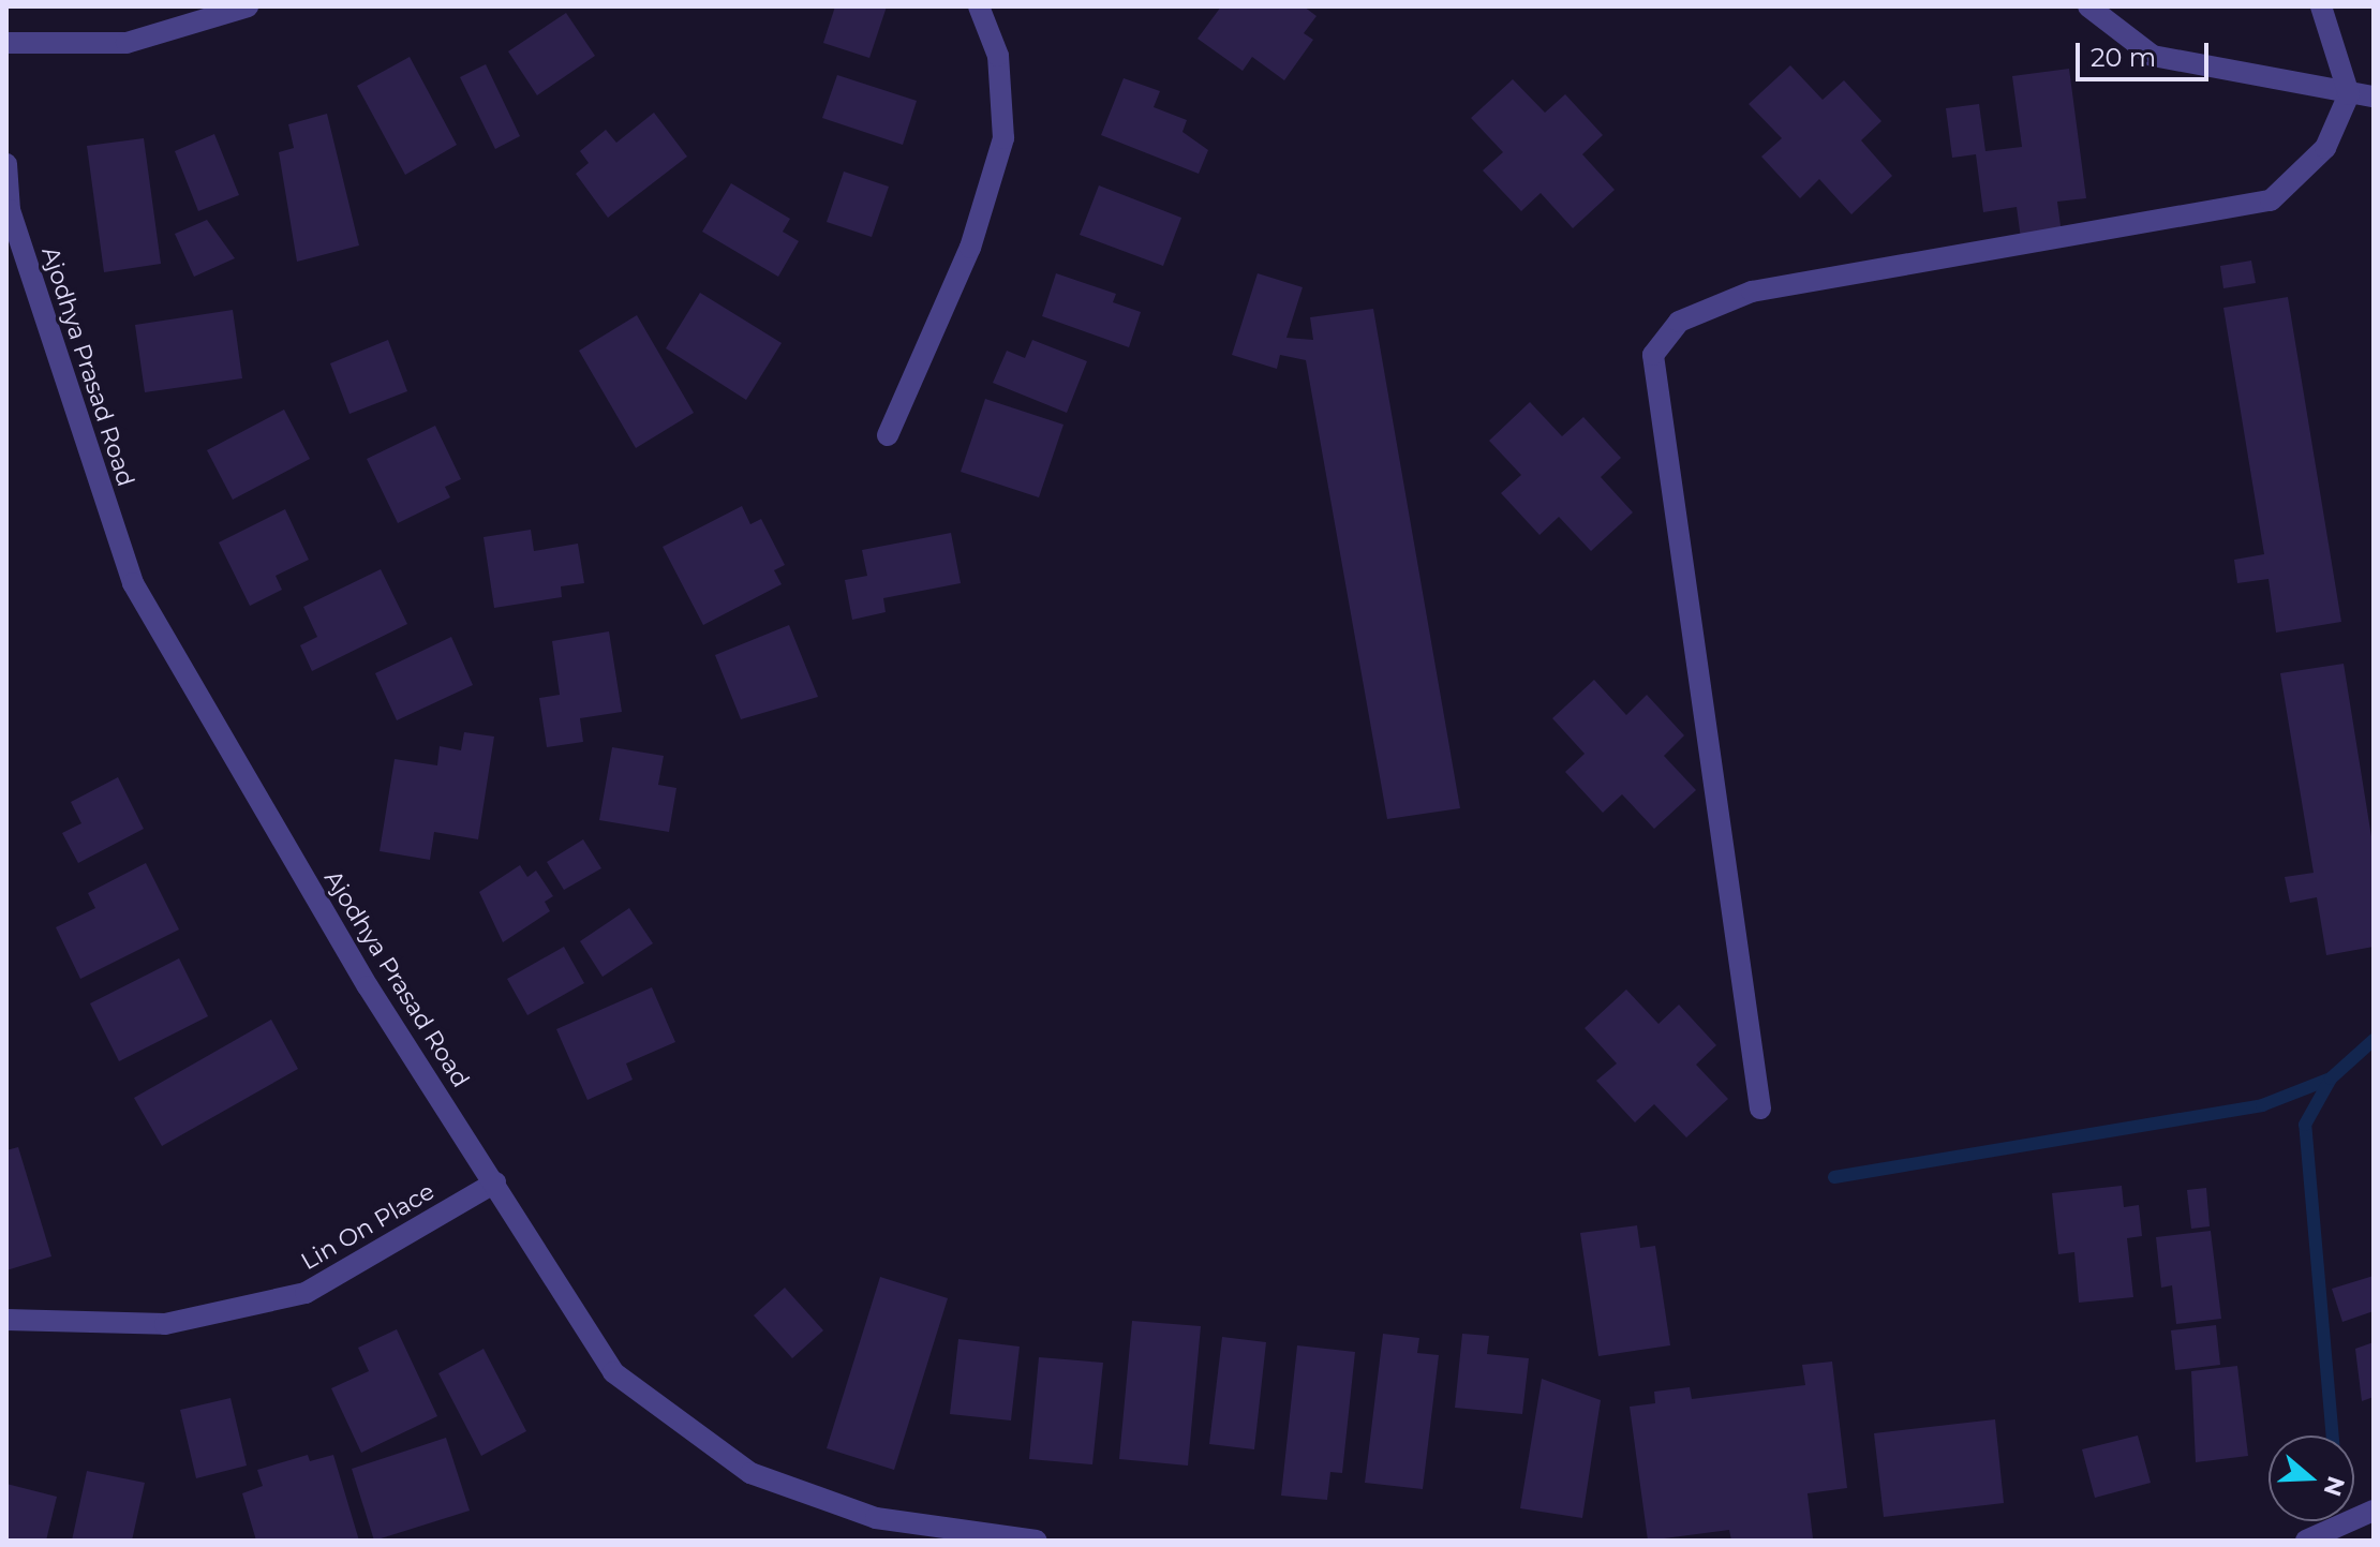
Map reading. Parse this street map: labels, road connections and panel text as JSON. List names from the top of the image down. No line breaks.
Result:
{"streets":{"street":["Ajodhya Prasad Road","Lin On Place"]},"crossings":[["Ajodhya Prasad Road","Lin On Place"]],"scale_bar":"20 m","north":"right"}
